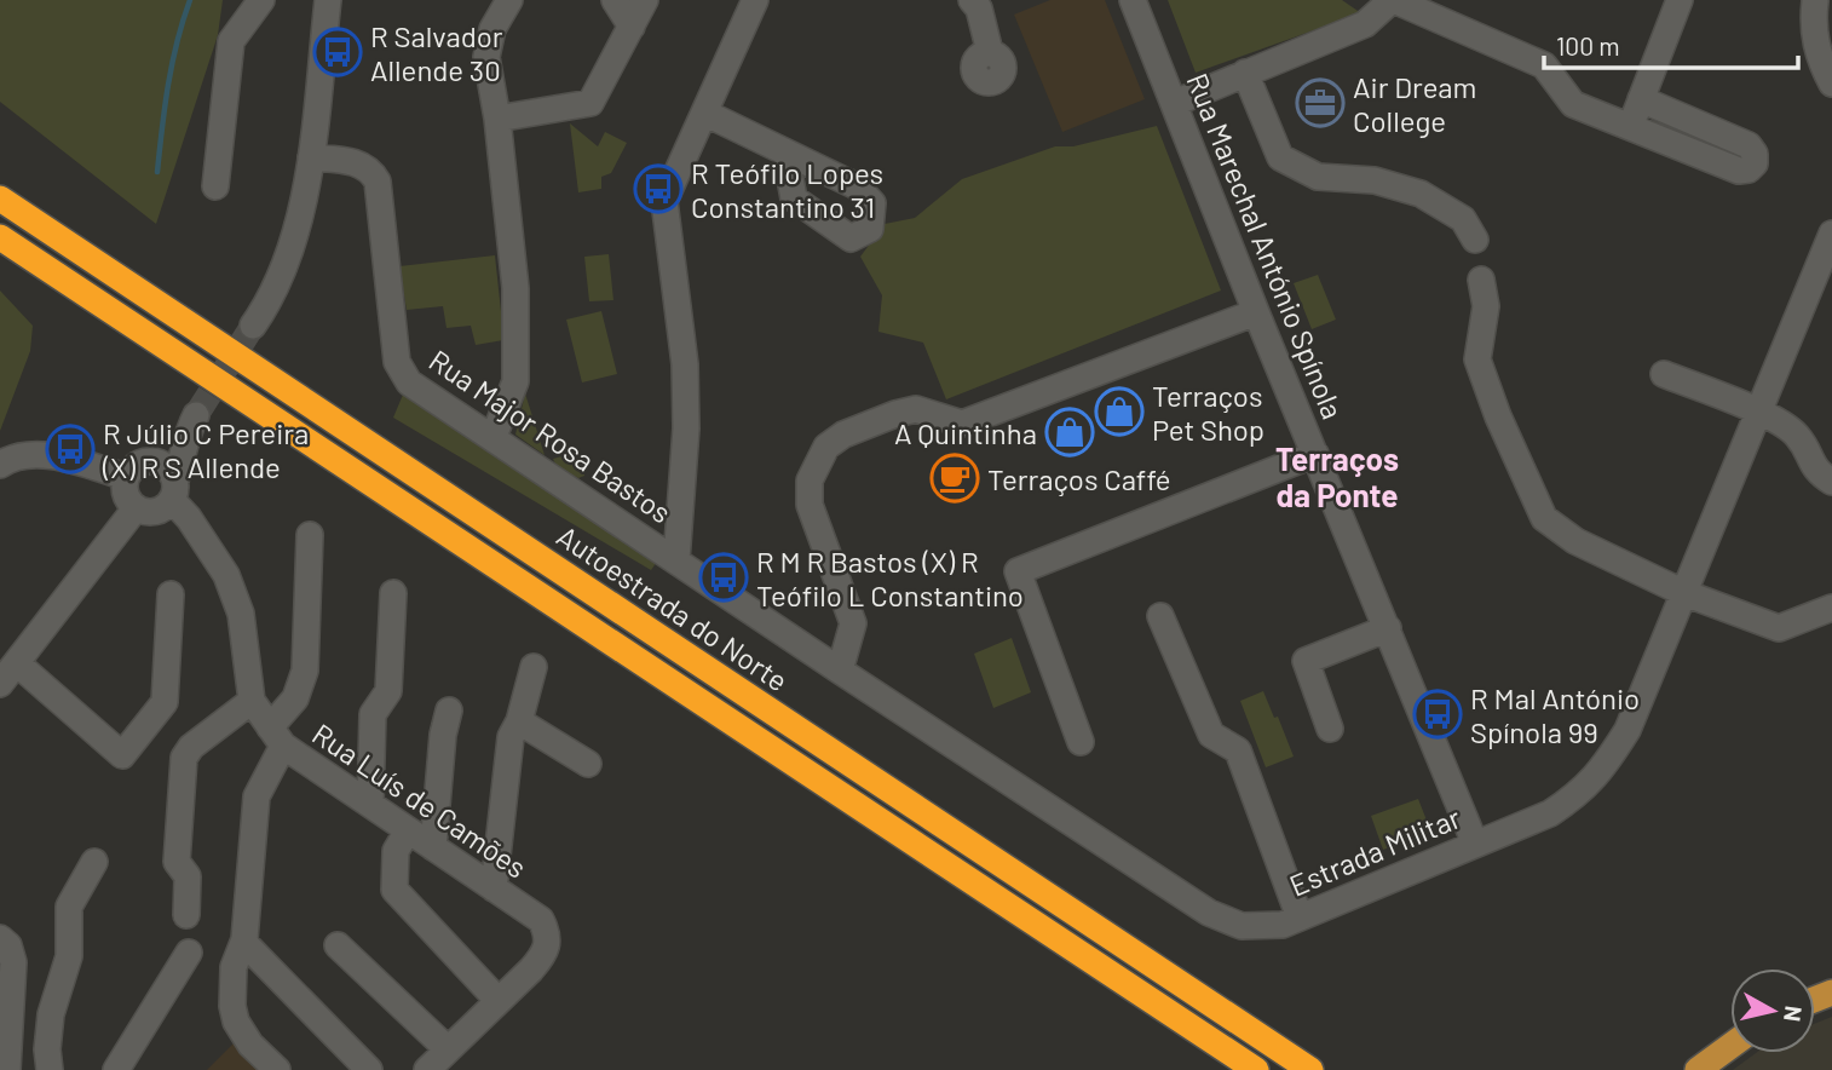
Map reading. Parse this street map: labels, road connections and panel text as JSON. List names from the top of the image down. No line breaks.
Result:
{"streets":{"highway":["Autoestrada do Norte"],"street":["Rua Marechal António Spínola","Rua Major Rosa Bastos","Rua Luís de Camões","Estrada Militar"]},"crossings":[["Rua Marechal António Spínola","Estrada Militar"],["Rua Major Rosa Bastos","Estrada Militar"]],"districts":["Terraços da Ponte"],"places":{"bus stop":["R Salvador Allende 30","R Teófilo Lopes Constantino 31","R Júlio C Pereira (X) R S Allende","R M R Bastos (X) R Teófilo L Constantino","R Mal António Spínola 99"],"office":["Air Dream College"],"shop":["Terraços Pet Shop","A Quintinha"],"cafe":["Terraços Caffé"]},"scale_bar":"100 m","north":"right"}
